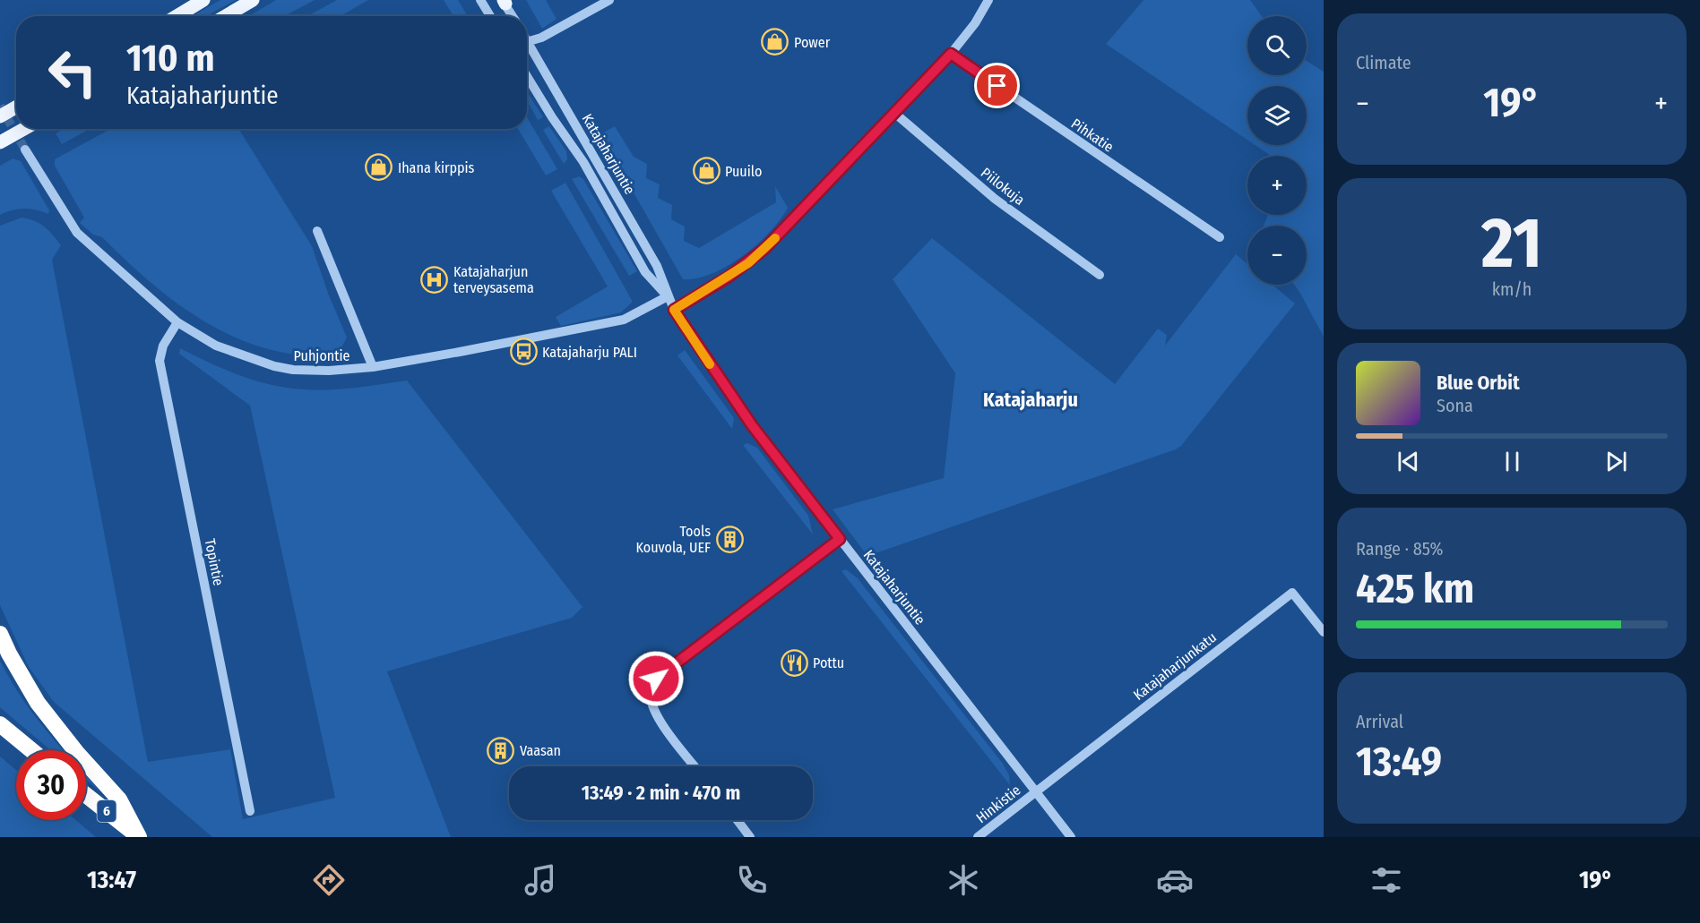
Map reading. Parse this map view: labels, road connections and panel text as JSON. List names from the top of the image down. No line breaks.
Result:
{"streets":{"highway":["6"],"street":["Pihkatie","Katajaharjuntie","Piilokuja","Puhjontie","Topintie","Katajaharjunkatu","Hinkistie"]},"crossings":[["Katajaharjuntie","Puhjontie"],["Katajaharjuntie","Katajaharjunkatu"],["Katajaharjuntie","Hinkistie"],["Puhjontie","Topintie"],["Katajaharjunkatu","Hinkistie"]],"districts":["Katajaharju"],"places":{"shop":["Power","Ihana kirppis","Puuilo"],"hospital":["Katajaharjun terveysasema"],"bus stop":["Katajaharju PALI"],"building":["Tools Kouvola, UEF","Vaasan"],"restaurant":["Pottu"]},"page":{"tile":["Climate",["21","km/h"],["Range · 85%","425 km"],["Arrival","13:49"]],"map_buttons":["+","−"],"turn":["110 m","Katajaharjuntie"],"heat":["−","19°","+"],"song":["Blue Orbit","Sona"],"limit":"30","trip":"13:49 · 2 min · 470 m","tabs":["13:47","19°"]}}
